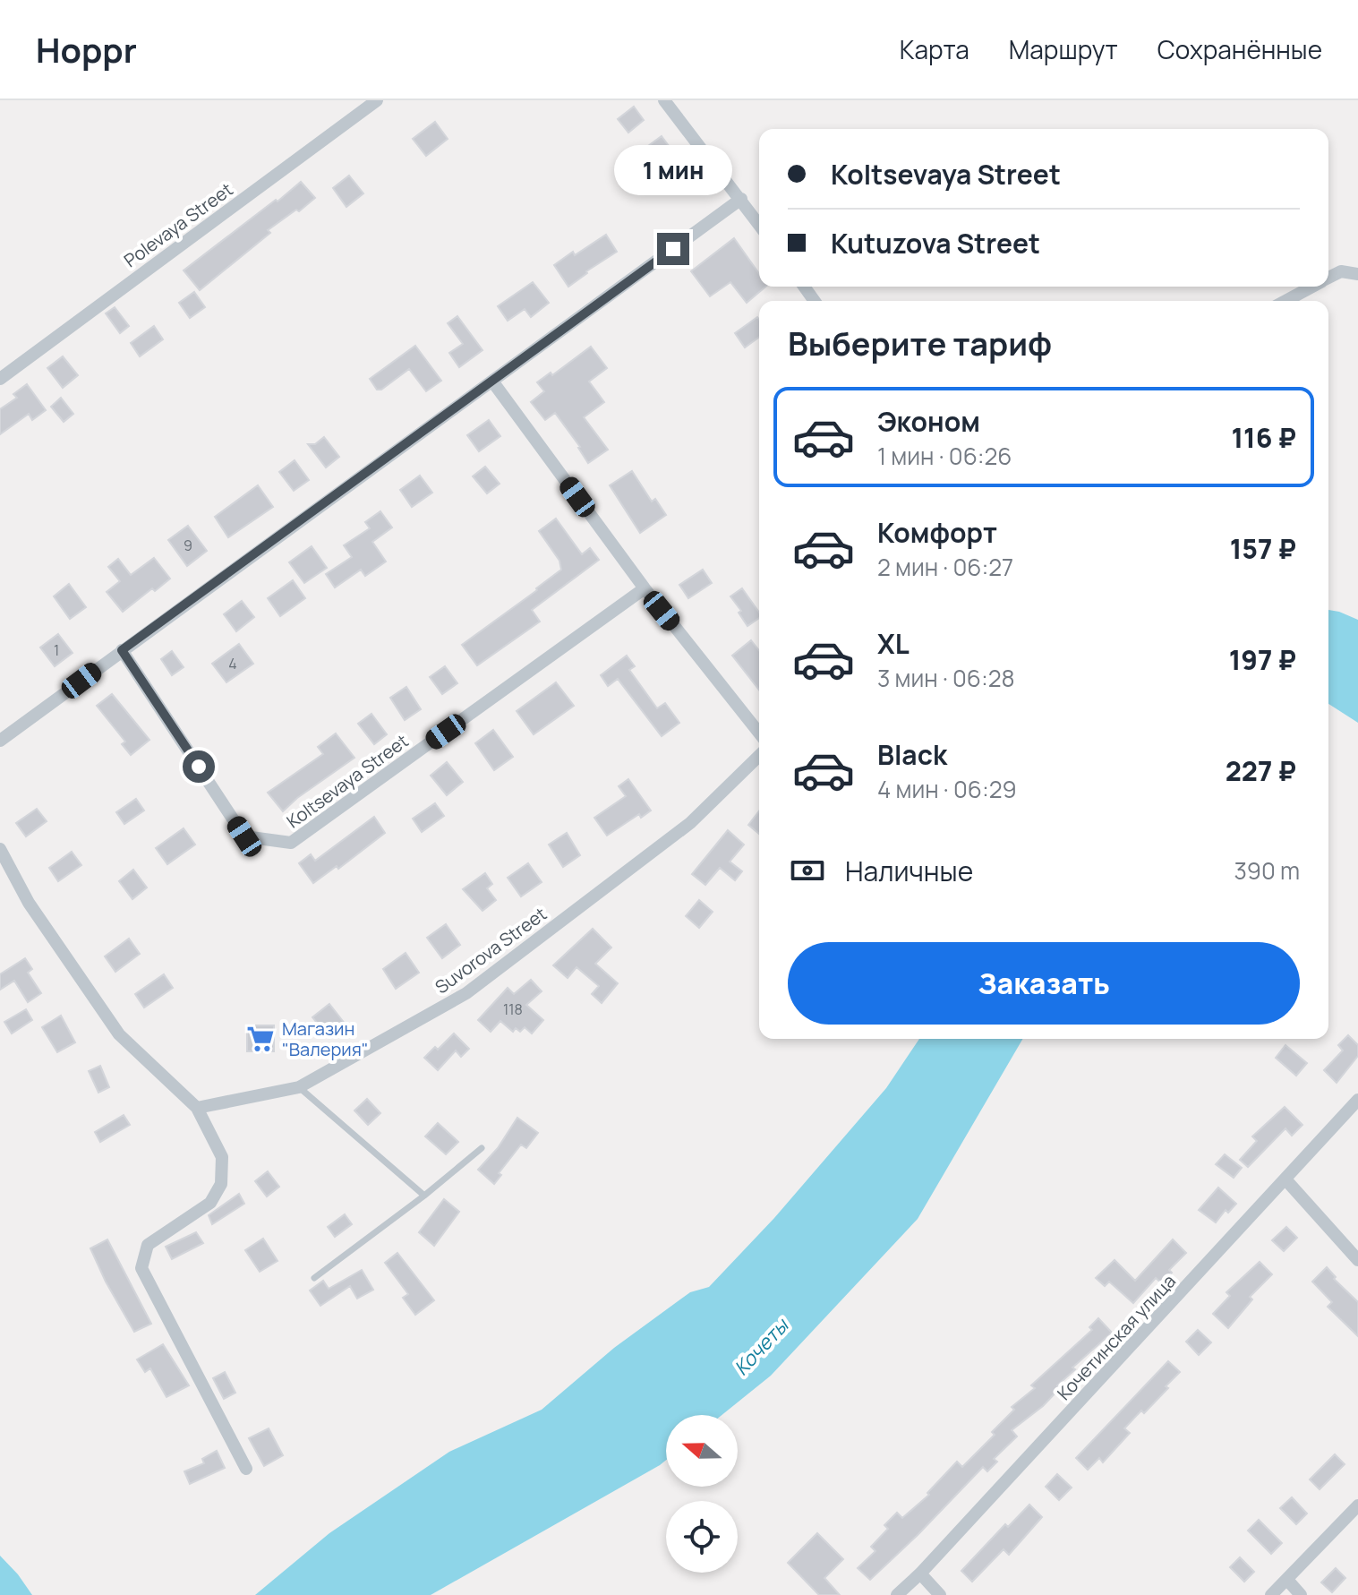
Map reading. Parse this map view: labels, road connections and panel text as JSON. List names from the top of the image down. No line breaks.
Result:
{"streets":{"street":["Polevaya Street","Koltsevaya Street","Suvorova Street","Кочетинская улица"]},"water":["Кочеты"],"places":{"supermarket":["Магазин \"Валерия\""]},"house_numbers":["9","1","4","118"],"north":"left","page":{"header":"Hoppr","nav":["Карта","Маршрут","Сохранённые"],"banner":["Koltsevaya Street","Kutuzova Street"],"bubble":"1 мин","heading":"Выберите тариф","list":[{"name":"Эконом","note":"1 мин · 06:26","value":"116 ₽"},{"name":"Комфорт","note":"2 мин · 06:27","value":"157 ₽"},{"name":"XL","note":"3 мин · 06:28","value":"197 ₽"},{"name":"Black","note":"4 мин · 06:29","value":"227 ₽"}],"pay":["Наличные","390 m"],"buttons":"Заказать"}}
